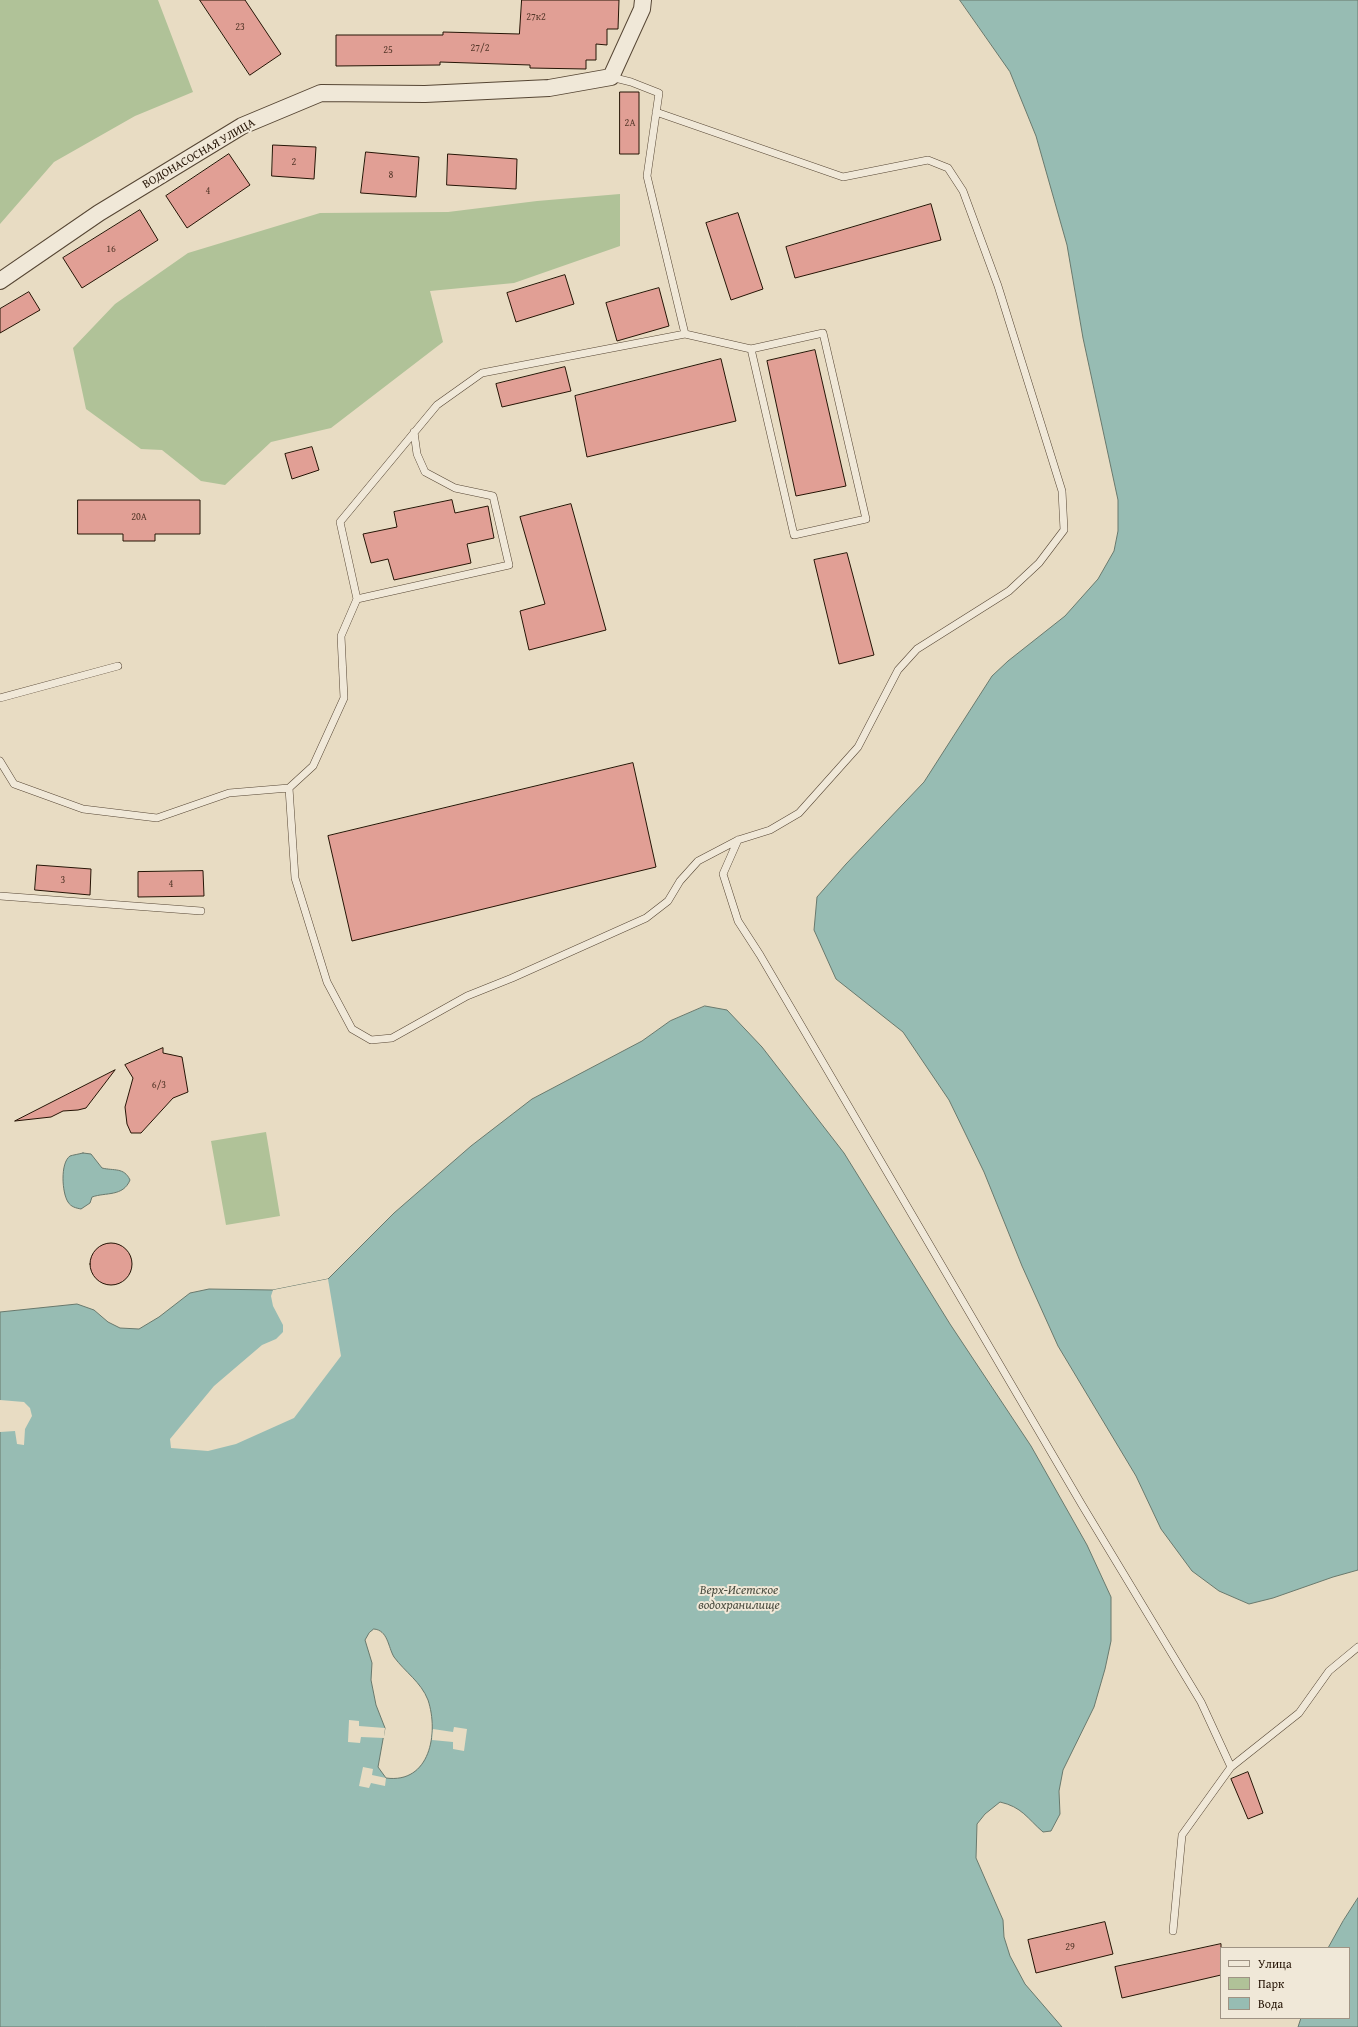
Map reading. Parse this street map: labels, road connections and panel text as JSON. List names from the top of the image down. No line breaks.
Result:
{"streets":{"street":["ВОДОНАСОСНАЯ УЛИЦА"]},"water":["Верх-Исетское водохранилище"],"house_numbers":["27к2","23","27/2","25","2А","2","8","4","16","20А","3","4","6/3","29"],"legend":["Улица","Парк","Вода"]}
